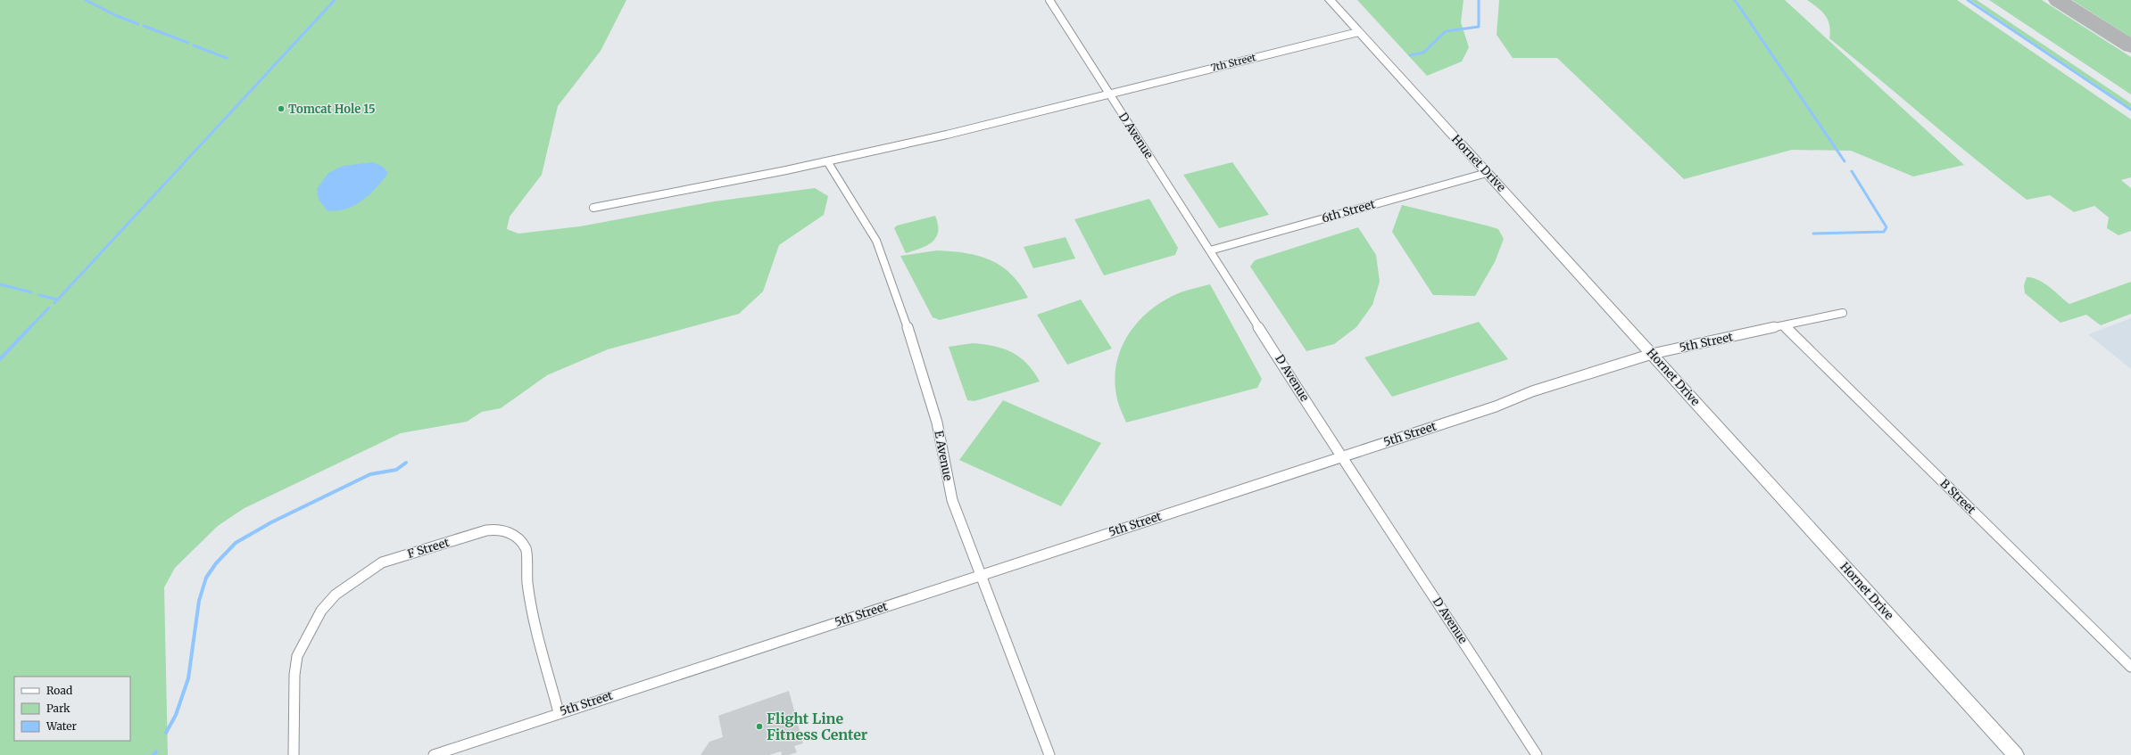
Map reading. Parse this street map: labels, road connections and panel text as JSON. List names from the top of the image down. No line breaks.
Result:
{"streets":{"main road":["Hornet Drive"],"street":["7th Street","D Avenue","6th Street","5th Street","E Avenue","B Street","F Street"]},"crossings":[["7th Street","D Avenue"],["7th Street","Hornet Drive"],["7th Street","E Avenue"],["D Avenue","6th Street"],["D Avenue","5th Street"],["Hornet Drive","6th Street"],["Hornet Drive","5th Street"],["5th Street","E Avenue"],["5th Street","B Street"],["5th Street","F Street"]],"places":["Tomcat Hole 15","Flight Line Fitness Center"],"legend":["Road","Park","Water"]}
